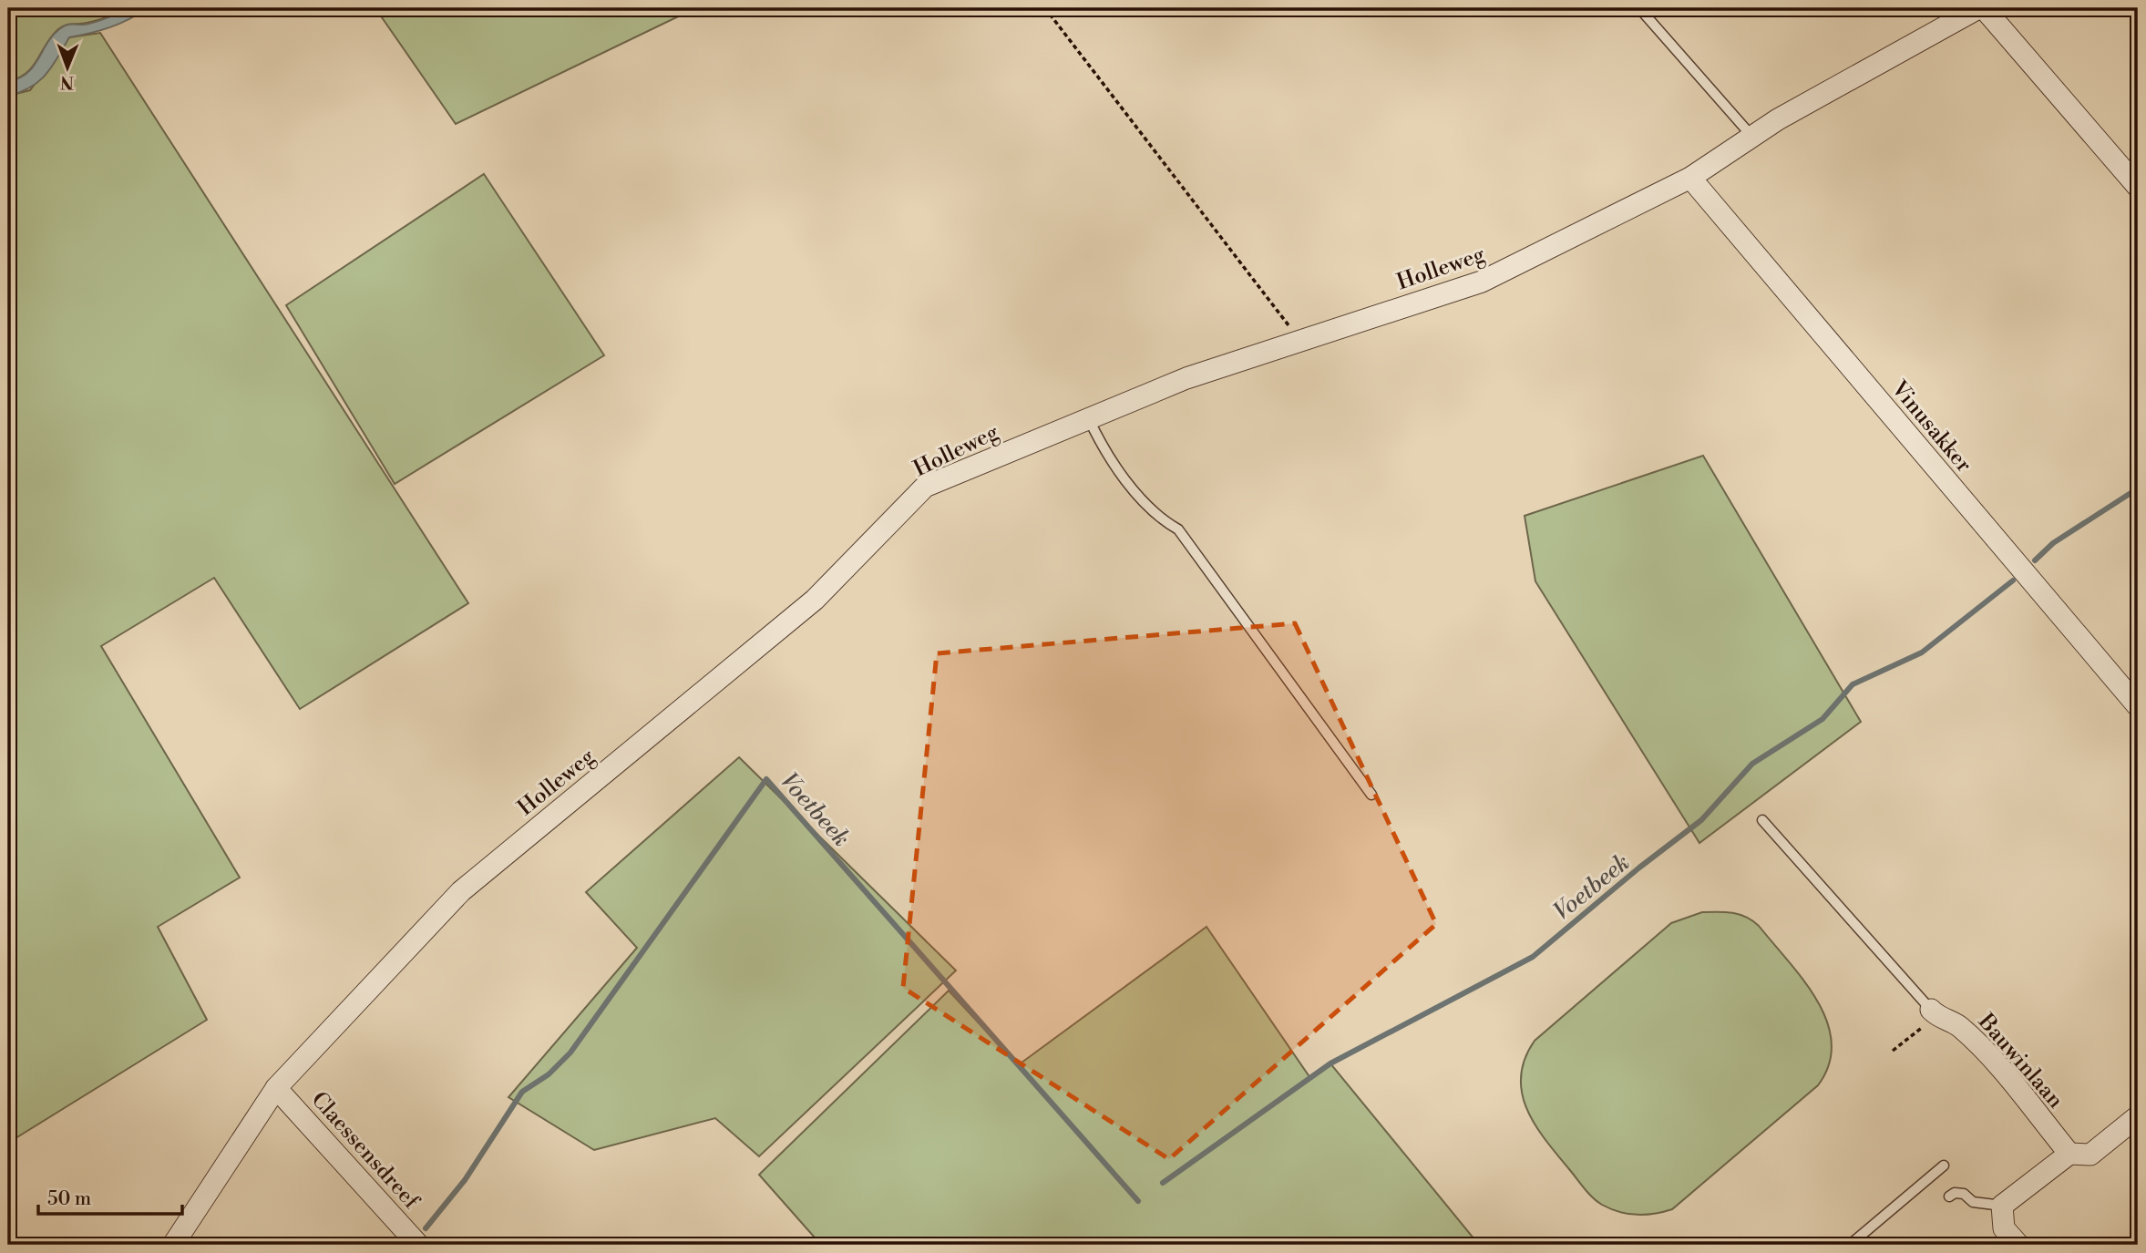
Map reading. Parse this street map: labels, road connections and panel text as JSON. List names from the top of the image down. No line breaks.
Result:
{"streets":{"street":["Holleweg","Vinusakker","Bauwinlaan","Claessensdreef"]},"crossings":[["Holleweg","Vinusakker"],["Holleweg","Claessensdreef"]],"water":["Voetbeek"],"scale_bar":"50 m","north":"bottom"}
